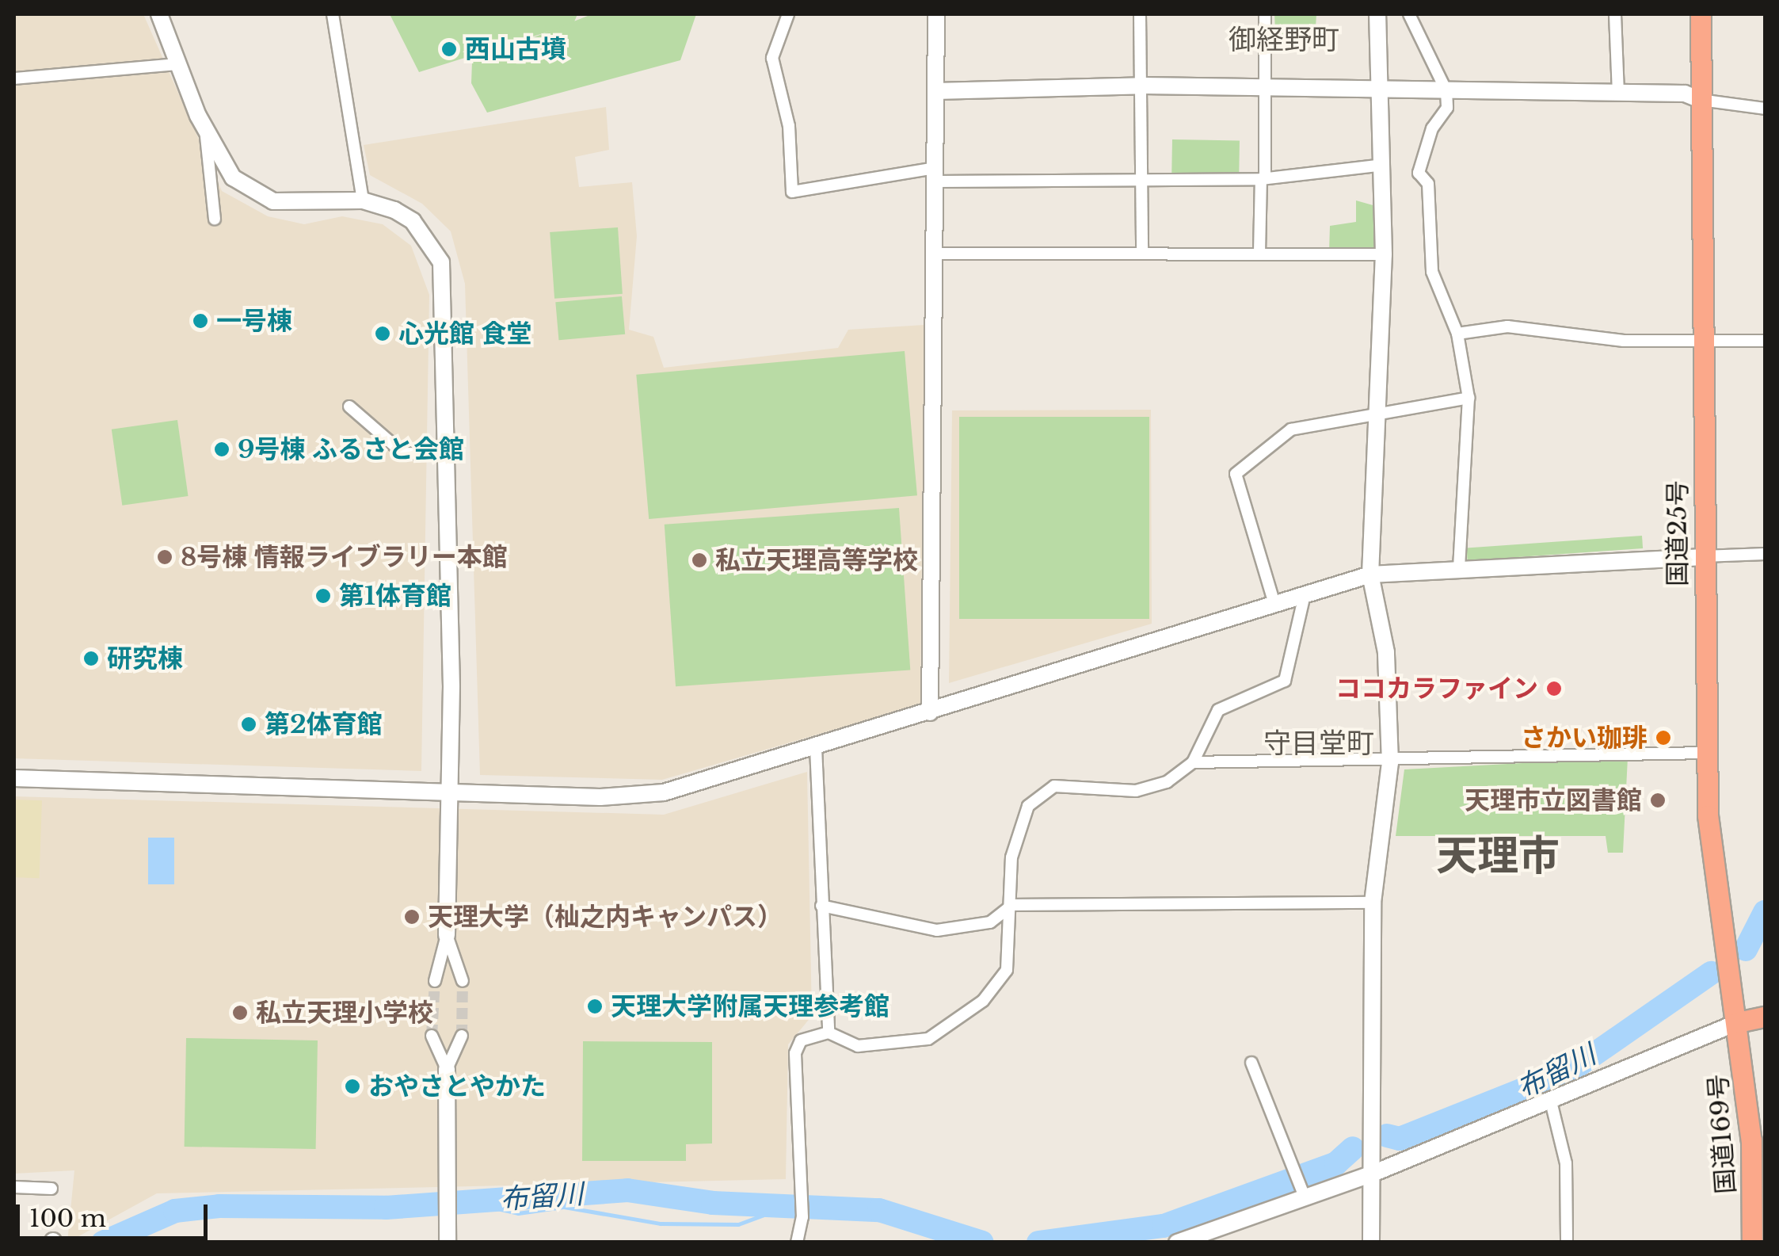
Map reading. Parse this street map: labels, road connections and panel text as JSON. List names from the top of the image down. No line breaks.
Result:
{"streets":{"highway":["国道25号","国道169号"]},"crossings":[["国道25号","国道169号"]],"districts":["御経野町","守目堂町","天理市"],"water":["布留川"],"places":["西山古墳","一号棟","心光館 食堂","9号棟 ふるさと会館","8号棟 情報ライブラリー本館","私立天理高等学校","第1体育館","研究棟","ココカラファイン","第2体育館","さかい珈琲","天理市立図書館","天理大学（杣之内キャンパス）","天理大学附属天理参考館","私立天理小学校","おやさとやかた"],"scale_bar":"100 m"}
